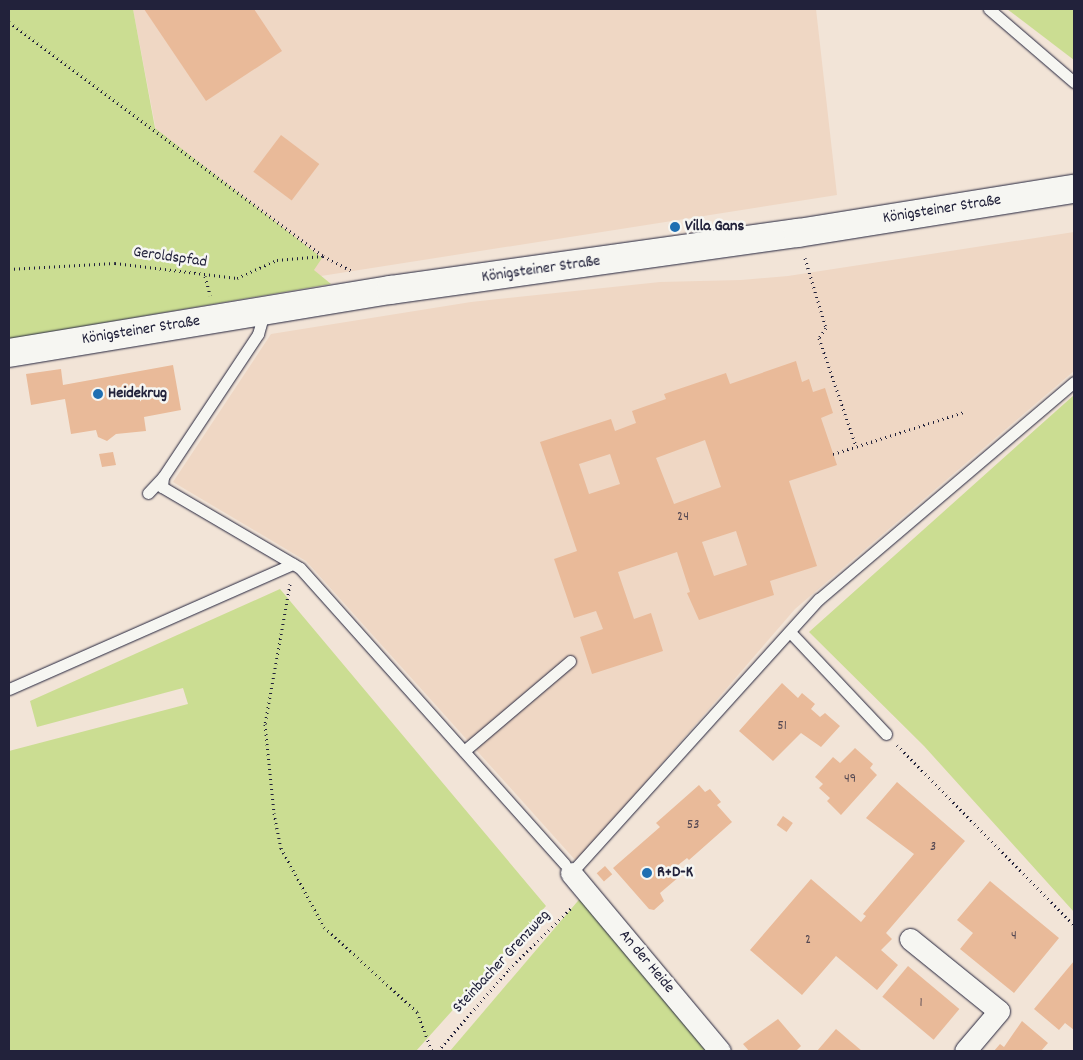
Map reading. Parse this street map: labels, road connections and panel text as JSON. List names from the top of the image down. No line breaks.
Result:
{"streets":{"main road":["Königsteiner Straße"],"street":["An der Heide"],"path":["Geroldspfad","Steinbacher Grenzweg"]},"crossings":[["Steinbacher Grenzweg","An der Heide"]],"places":["Villa Gans","Heidekrug","R+D-K"],"house_numbers":["24","51","49","53","3","4","2","1"]}
